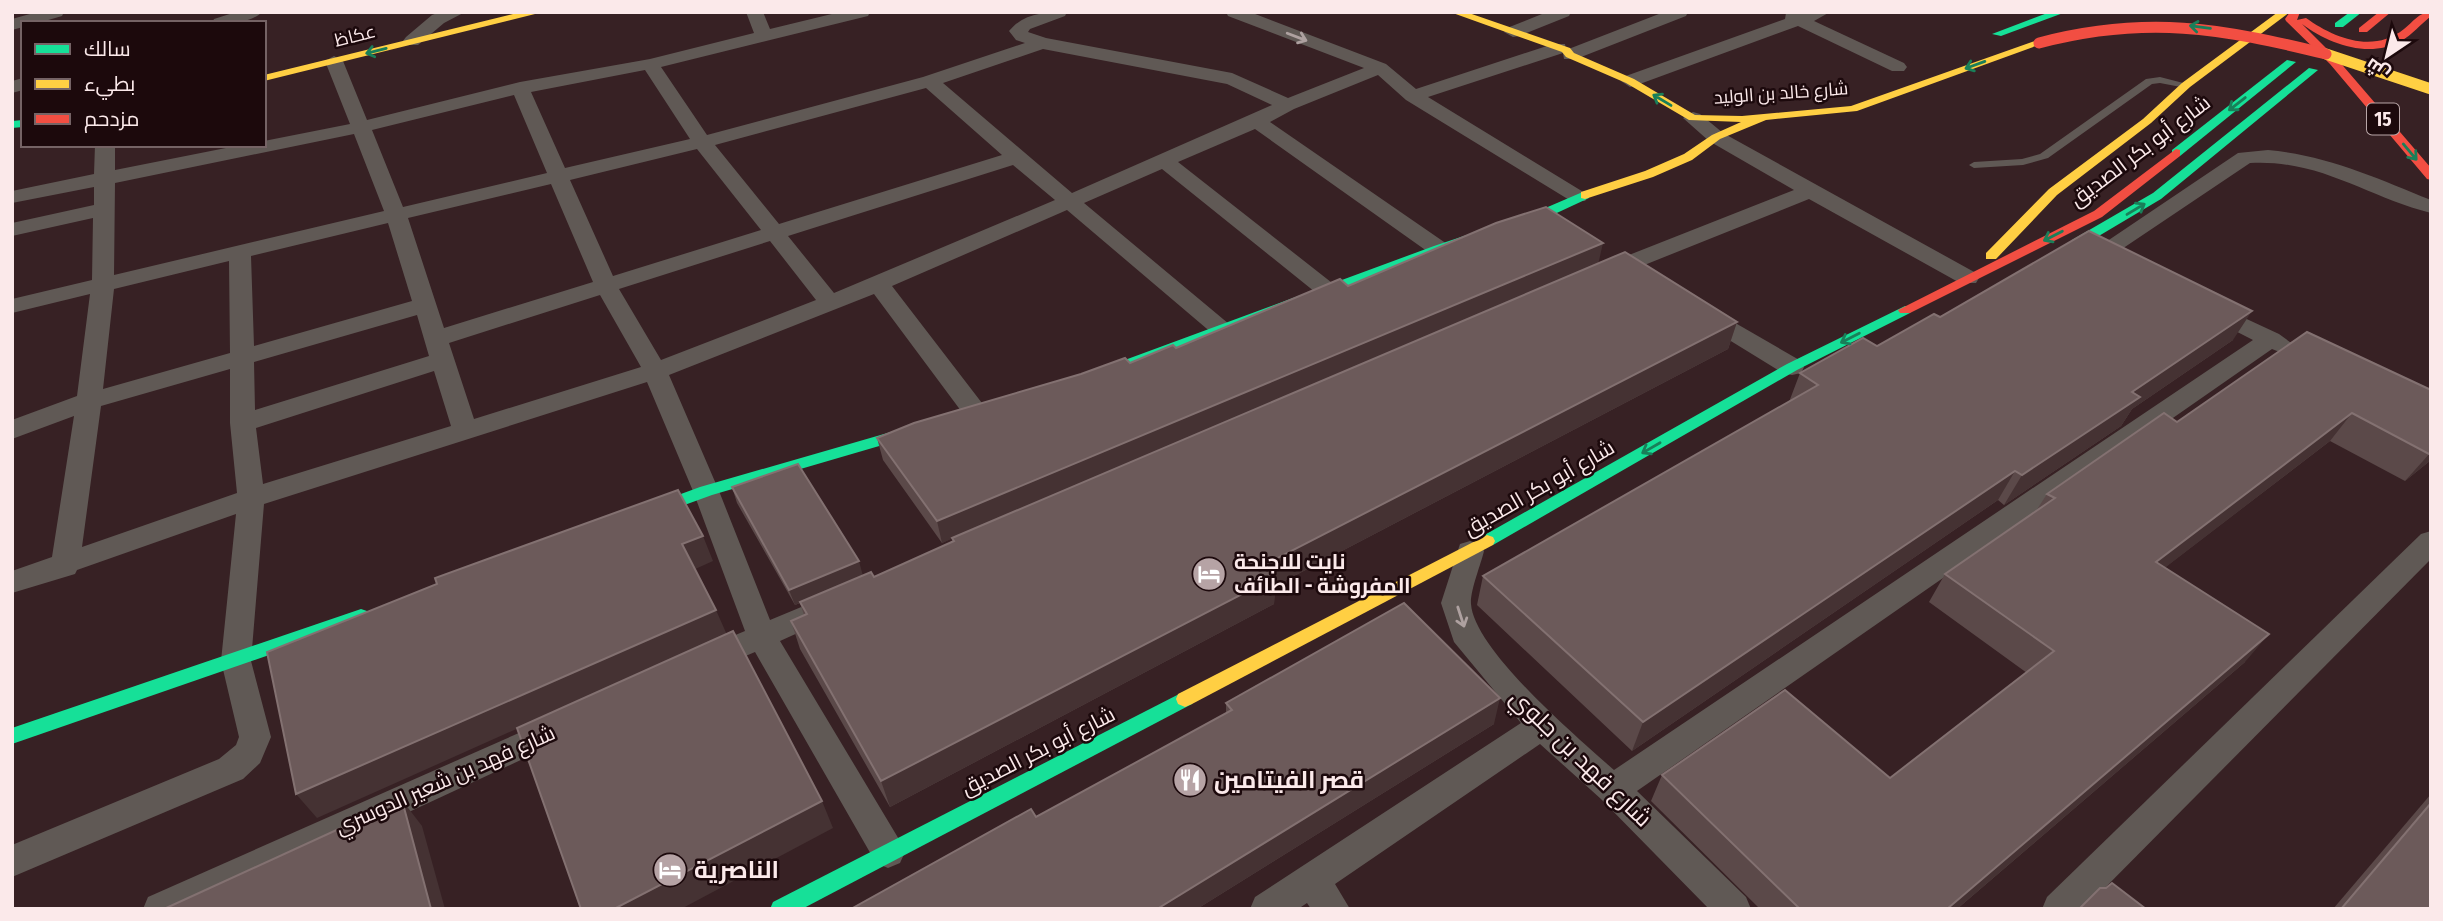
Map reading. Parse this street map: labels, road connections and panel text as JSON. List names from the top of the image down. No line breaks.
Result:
{"streets":{"main road":["عكاظ","شارع خالد بن الوليد","15","شارع أبو بكر الصديق"],"street":["شارع فهد بن جلوي","شارع فهد بن شعير الدوسري"]},"crossings":[["شارع أبو بكر الصديق","شارع فهد بن جلوي"]],"one_way":["شارع فهد بن جلوي"],"places":{"hotel":["نايت للاجنحة المفروشة - الطائف","الناصرية"],"restaurant":["قصر الفيتامين"]},"legend":["سالك","بطيء","مزدحم"],"north":"bottom left"}
